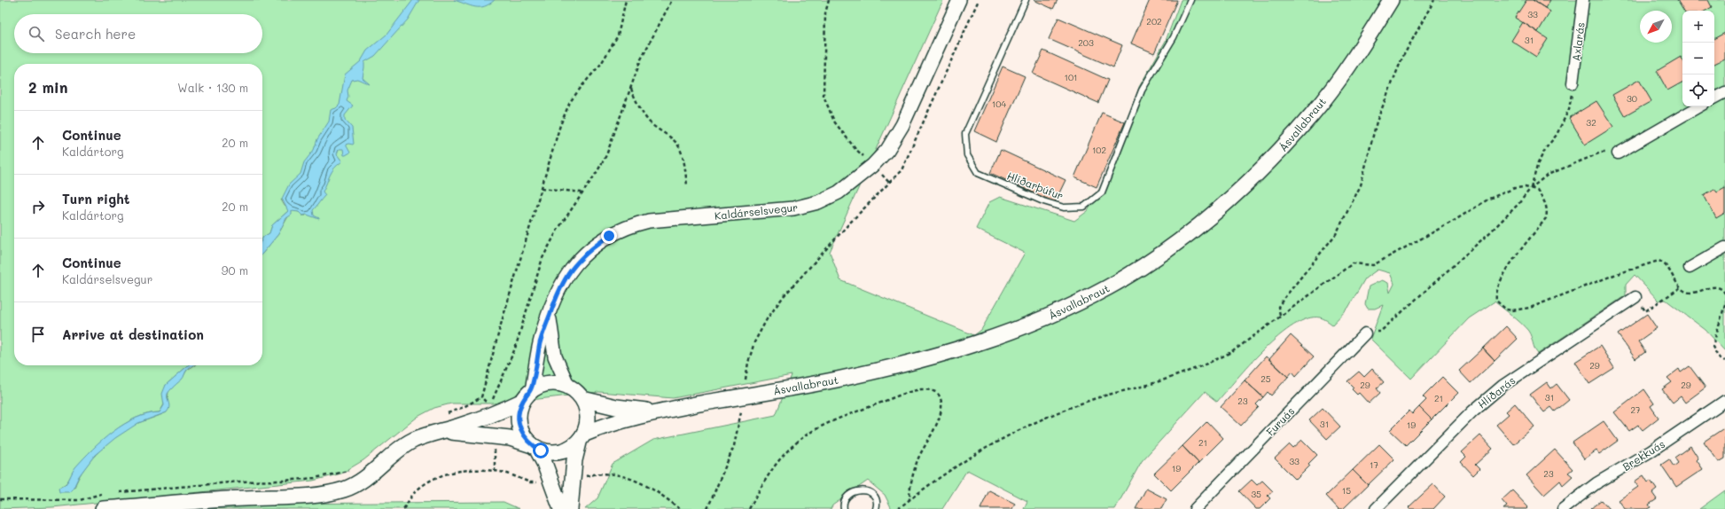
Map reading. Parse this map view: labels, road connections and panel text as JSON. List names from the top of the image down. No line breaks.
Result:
{"streets":{"main road":["Ásvallabraut"],"street":["Axlarás","Kaldárselsvegur","Hlíðarás","Furuás","Brekkuás"],"lane":["Hlíðarþúfur"]},"crossings":[["Ásvallabraut","Kaldárselsvegur"]],"house_numbers":["33","202","31","203","101","30","104","32","102","29","25","29","29","31","21","23","27","31","19","21","33","17","19","23","15","35"],"north":"bottom left","page":{"map_buttons":["+","−"],"search":"Search here","heading":["2 min","Walk · 130 m"],"list":[["Continue","Kaldártorg","20 m"],["Turn right","Kaldártorg","20 m"],["Continue","Kaldárselsvegur","90 m"],"Arrive at destination"]}}
